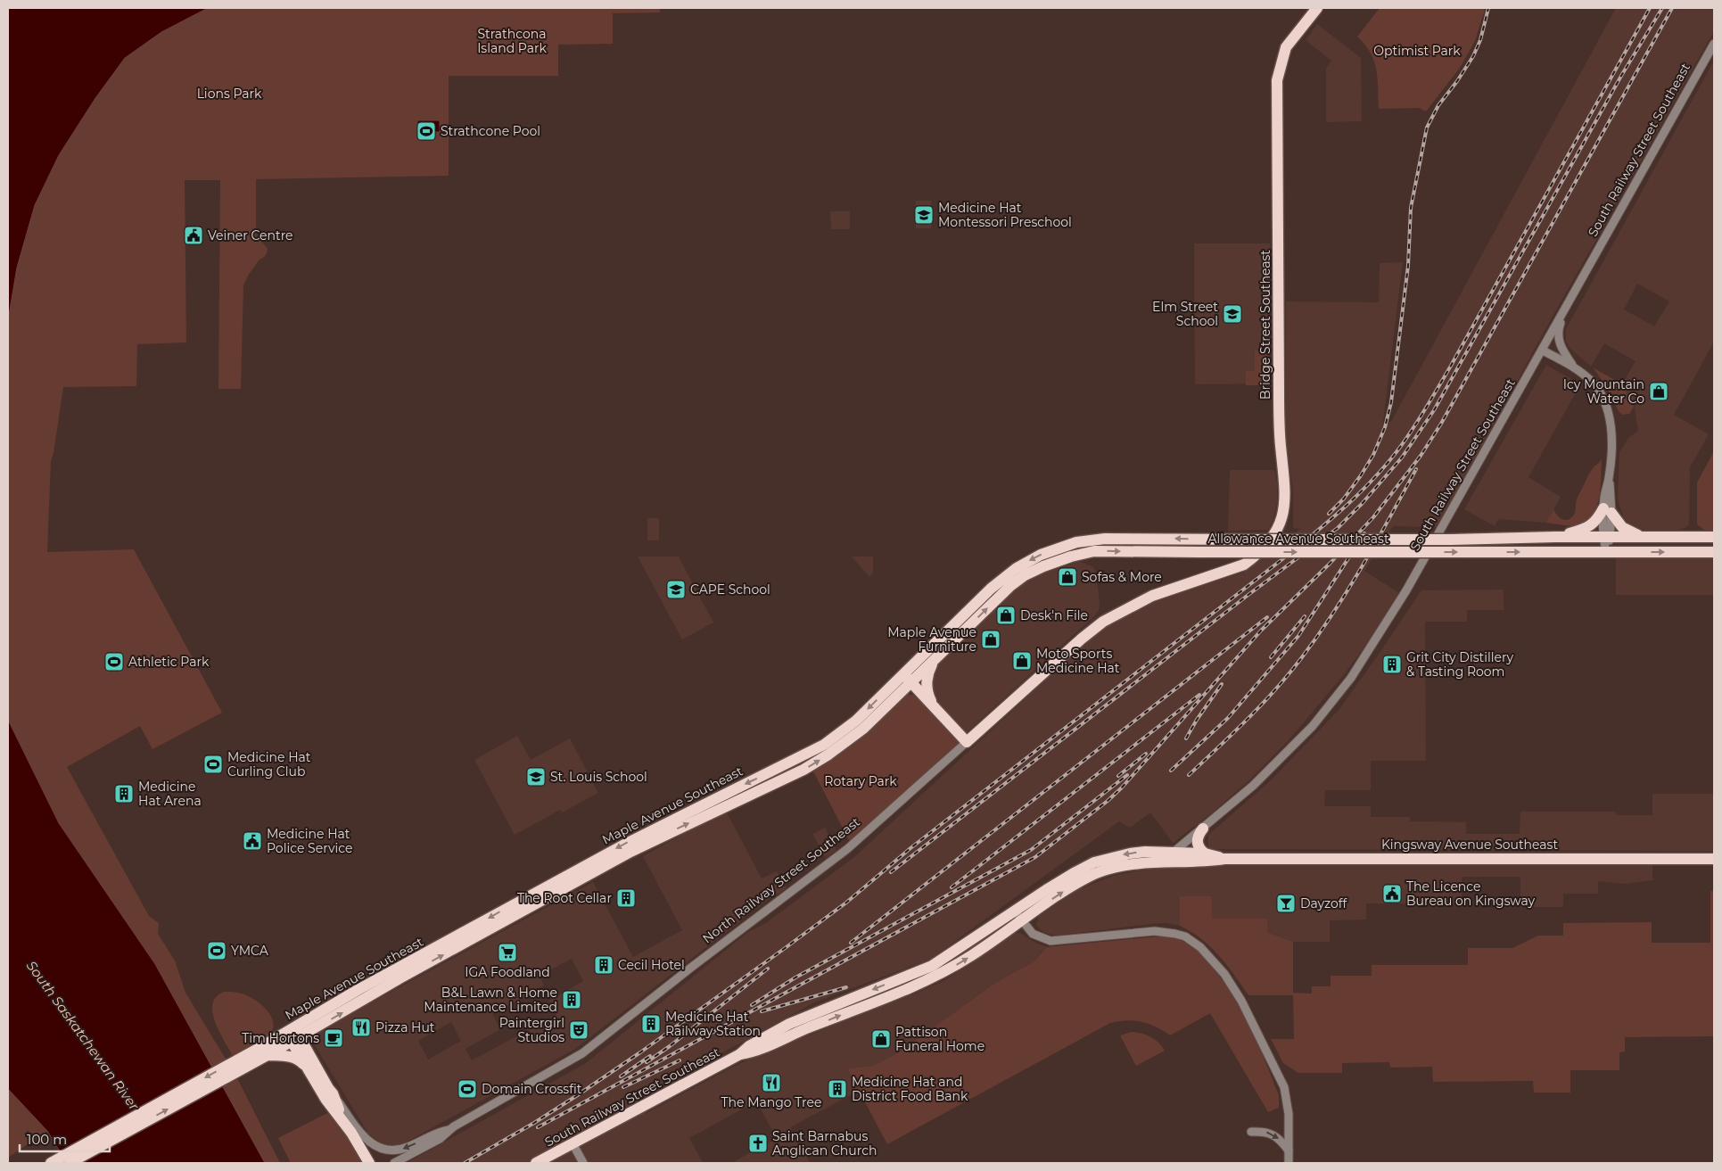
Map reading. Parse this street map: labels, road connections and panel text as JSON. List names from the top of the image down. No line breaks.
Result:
{"streets":{"main road":["South Railway Street Southeast","Bridge Street Southeast","Allowance Avenue Southeast","Maple Avenue Southeast","Kingsway Avenue Southeast","North Railway Street Southeast"]},"crossings":[["South Railway Street Southeast","Kingsway Avenue Southeast"],["Bridge Street Southeast","North Railway Street Southeast"],["Allowance Avenue Southeast","Maple Avenue Southeast"]],"water":["South Saskatchewan River"],"parks":["Strathcona Island Park","Optimist Park","Lions Park","Rotary Park"],"places":{"sports":["Strathcone Pool","Athletic Park","Medicine Hat Curling Club","YMCA","Domain Crossfit"],"school or university":["Medicine Hat Montessori Preschool","Elm Street School","CAPE School","St. Louis School"],"public building":["Veiner Centre","Medicine Hat Police Service","The Licence Bureau on Kingsway"],"shop":["Icy Mountain Water Co","Sofas & More","Desk'n File","Maple Avenue Furniture","Moto Sports Medicine Hat","Pattison Funeral Home"],"building":["Grit City Distillery & Tasting Room","Medicine Hat Arena","The Root Cellar","Cecil Hotel","B&L Lawn & Home Maintenance Limited","Medicine Hat Railway Station","Medicine Hat and District Food Bank"],"bar":["Dayzoff"],"supermarket":["IGA Foodland"],"restaurant":["Pizza Hut","The Mango Tree"],"theatre":["Paintergirl Studios"],"cafe":["Tim Hortons"],"church":["Saint Barnabus Anglican Church"]},"scale_bar":"100 m"}
